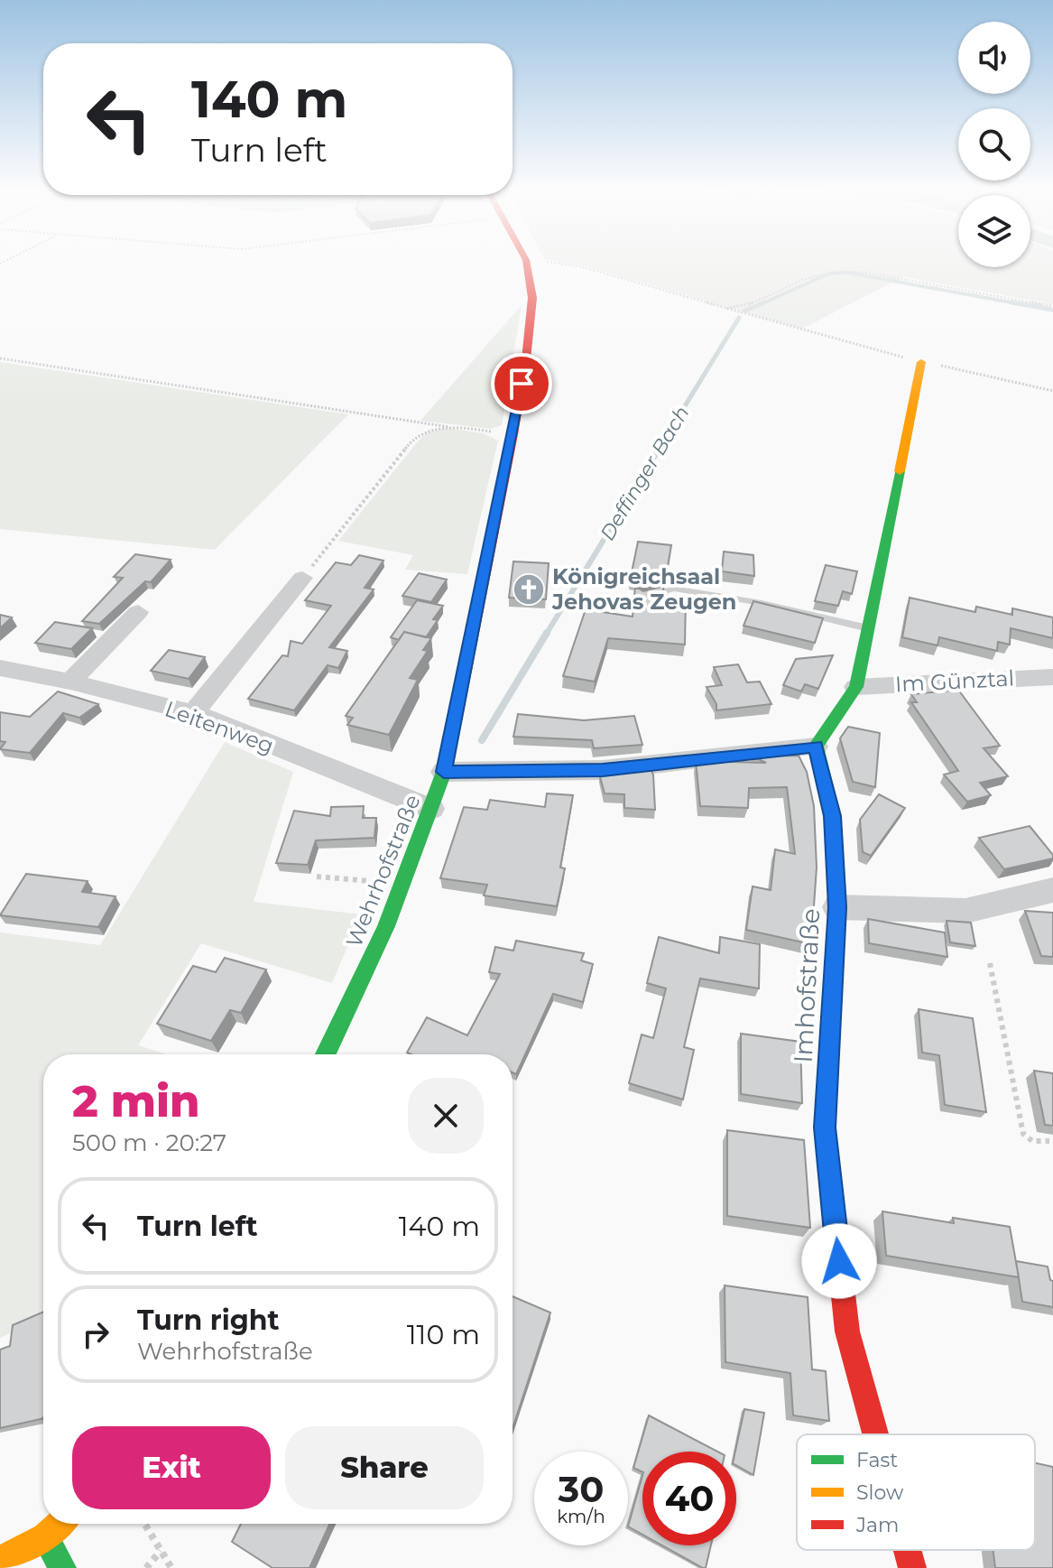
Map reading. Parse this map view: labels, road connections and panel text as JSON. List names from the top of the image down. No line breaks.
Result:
{"streets":{"street":["Im Günztal","Leitenweg","Wehrhofstraße","Imhofstraße"]},"crossings":[["Leitenweg","Wehrhofstraße"]],"water":["Deffinger Bach"],"places":{"church":["Königreichsaal Jehovas Zeugen"]},"legend":["Fast","Slow","Jam"],"page":{"turn":["140 m","Turn left"],"heading":["2 min","500 m · 20:27"],"list":[{"name":"Turn left","value":"140 m"},{"name":"Turn right","note":"Wehrhofstraße","value":"110 m"}],"buttons":["Exit","Share"],"speed":"30 km/h","limit":"40"}}
